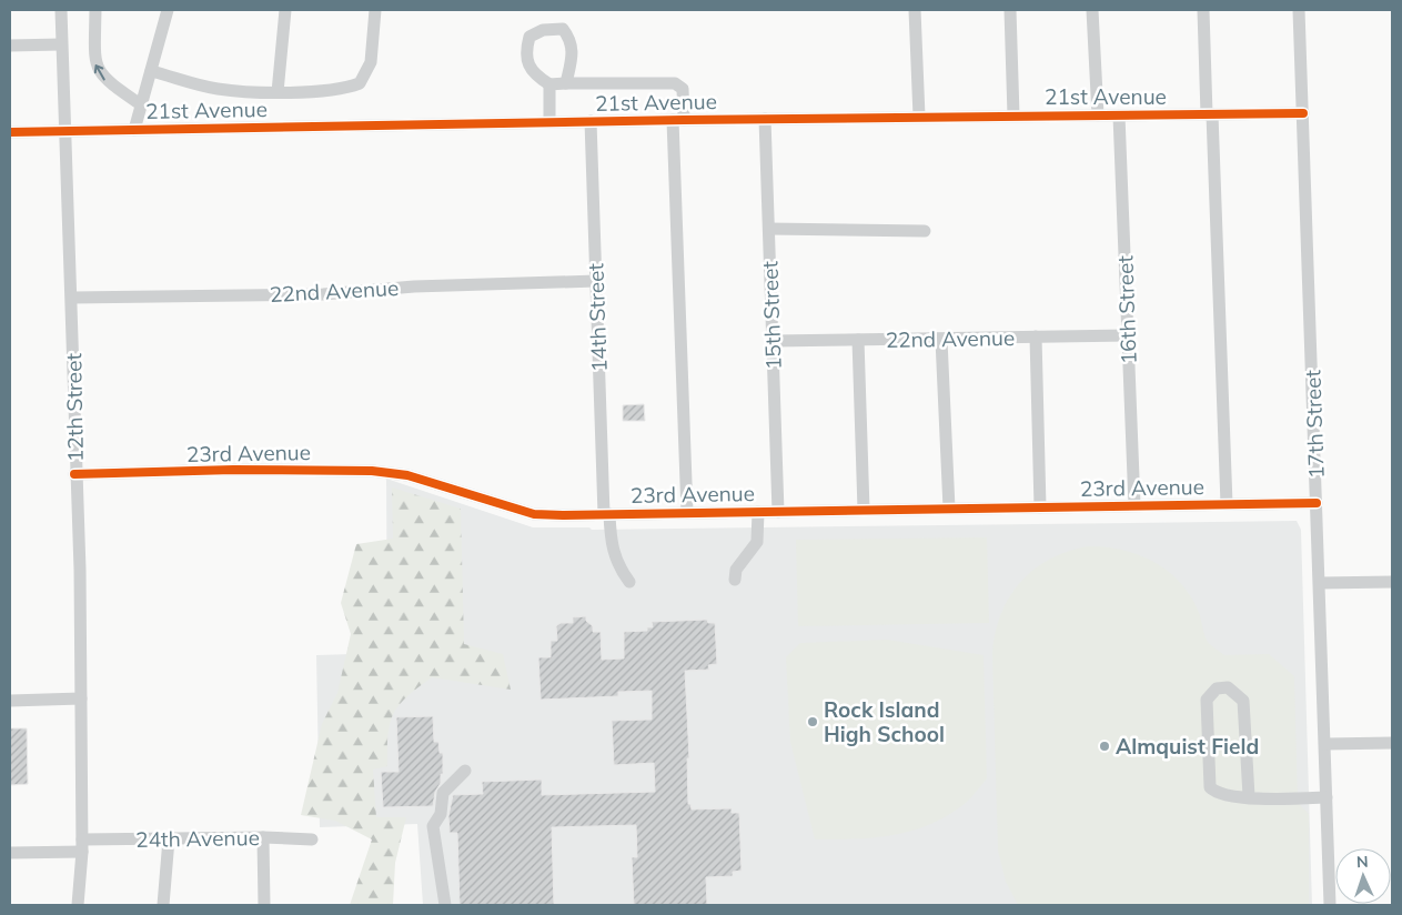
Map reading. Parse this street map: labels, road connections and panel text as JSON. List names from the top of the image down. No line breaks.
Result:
{"streets":{"street":["21st Avenue","22nd Avenue","16th Street","15th Street","14th Street","12th Street","17th Street","23rd Avenue","24th Avenue"]},"crossings":[["21st Avenue","16th Street"],["21st Avenue","15th Street"],["21st Avenue","14th Street"],["21st Avenue","12th Street"],["21st Avenue","17th Street"],["22nd Avenue","16th Street"],["22nd Avenue","15th Street"],["22nd Avenue","14th Street"],["22nd Avenue","12th Street"],["16th Street","23rd Avenue"],["15th Street","23rd Avenue"],["14th Street","23rd Avenue"],["12th Street","23rd Avenue"],["12th Street","24th Avenue"],["17th Street","23rd Avenue"]],"places":["Rock Island High School","Almquist Field"],"north":"top"}
